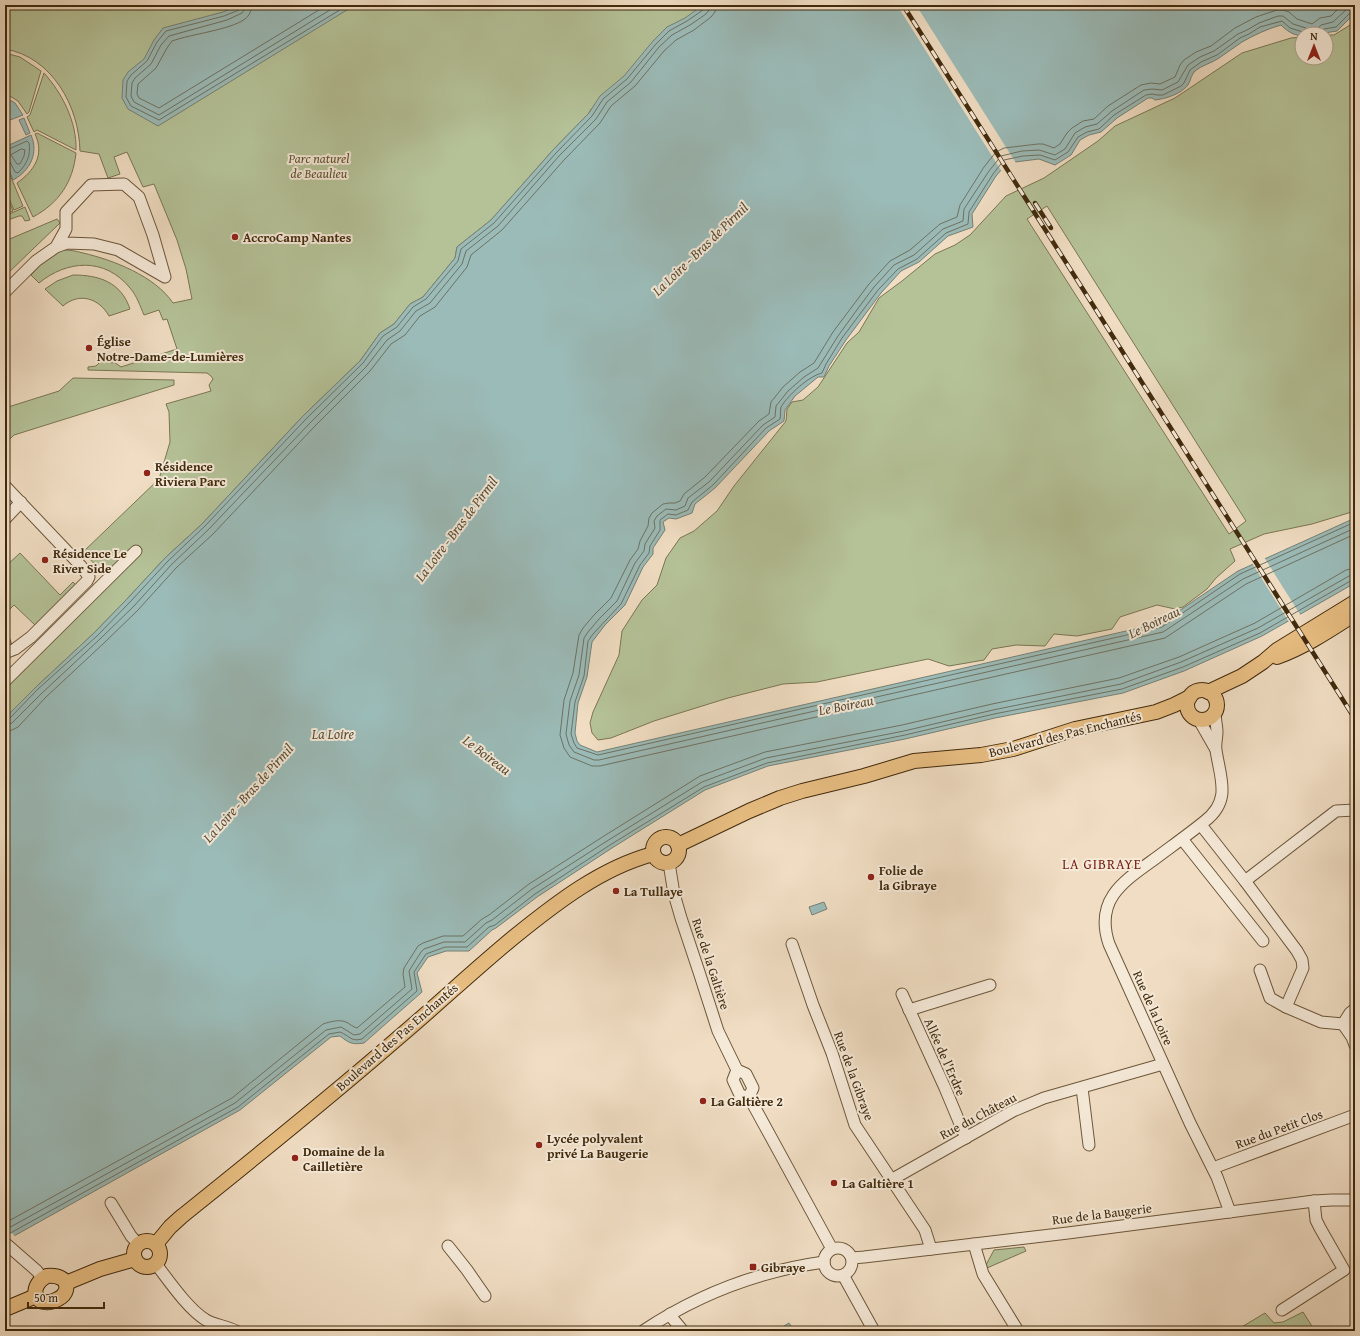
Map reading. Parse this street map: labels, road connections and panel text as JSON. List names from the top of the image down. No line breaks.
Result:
{"streets":{"main road":["Boulevard des Pas Enchantés"],"street":["Rue de la Galtière","Rue de la Loire","Allée de l'Erdre","Rue de la Gibraye","Rue du Château","Rue du Petit Clos","Rue de la Baugerie"]},"crossings":[["Boulevard des Pas Enchantés","Rue de la Galtière"],["Boulevard des Pas Enchantés","Rue de la Loire"],["Rue de la Galtière","Rue de la Baugerie"],["Rue de la Loire","Rue du Château"],["Rue de la Loire","Rue du Petit Clos"],["Rue de la Loire","Rue de la Baugerie"],["Allée de l'Erdre","Rue du Château"],["Rue de la Gibraye","Rue du Château"],["Rue de la Gibraye","Rue de la Baugerie"]],"districts":["LA GIBRAYE"],"water":["La Loire - Bras de Pirmil","Le Boireau","La Loire"],"parks":["Parc naturel de Beaulieu"],"places":{"other":["AccroCamp Nantes","Église Notre-Dame-de-Lumières","Résidence Riviera Parc","Résidence Le River Side","Folie de la Gibraye","La Tullaye","La Galtière 2","Lycée polyvalent privé La Baugerie","Domaine de la Cailletière","La Galtière 1"],"transit":["Gibraye"]},"scale_bar":"50 m","north":"top"}
